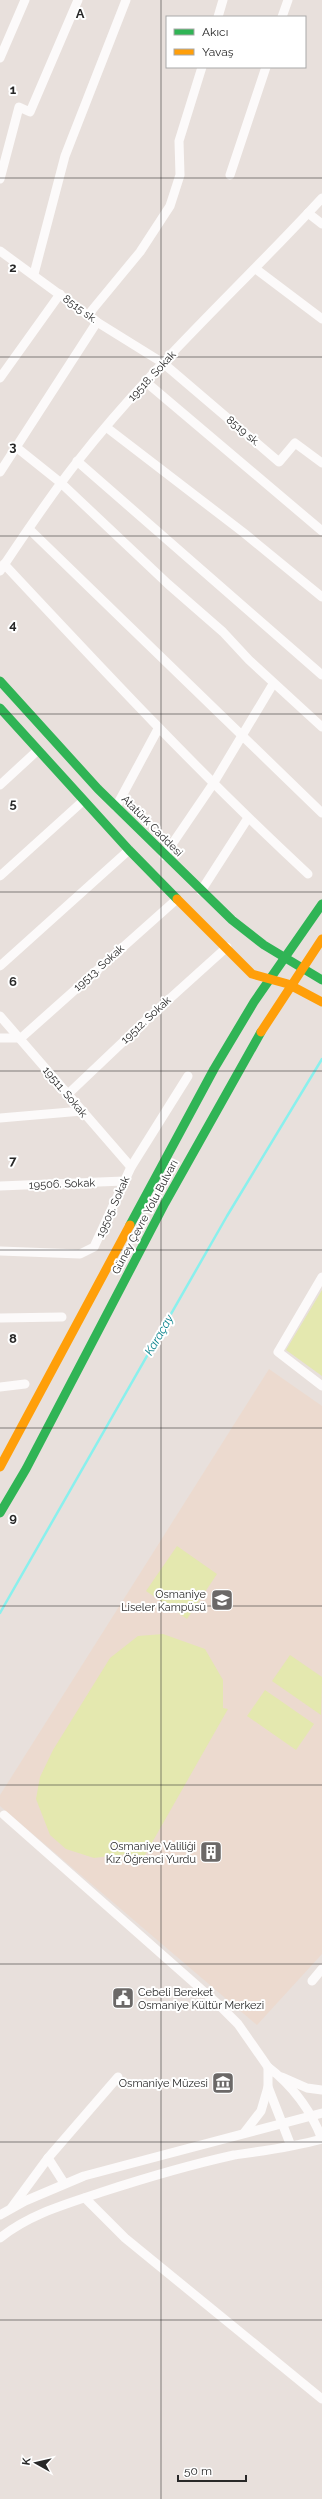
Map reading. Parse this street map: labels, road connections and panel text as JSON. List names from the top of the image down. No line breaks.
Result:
{"streets":{"main road":["Atatürk Caddesi","Güney Çevre Yolu Bulvarı"],"street":["8515 sk.","19518. Sokak","8519 sk.","19513. Sokak","19512. Sokak","19511. Sokak","19506. Sokak","19505. Sokak"]},"crossings":[["8515 sk.","19518. Sokak"],["8515 sk.","8519 sk."],["19518. Sokak","8519 sk."],["Atatürk Caddesi","Güney Çevre Yolu Bulvarı"],["19513. Sokak","19511. Sokak"],["19512. Sokak","19511. Sokak"],["19511. Sokak","19505. Sokak"],["19506. Sokak","19505. Sokak"]],"water":["Karaçay"],"places":{"school or university":["Osmaniye Liseler Kampüsü"],"building":["Osmaniye Valiliği Kız Öğrenci Yurdu"],"public building":["Cebeli Bereket Osmaniye Kültür Merkezi"],"museum":["Osmaniye Müzesi"]},"legend":["Akıcı","Yavaş"],"scale_bar":"50 m","north":"left","grid":{"columns":["A"],"rows":["1","2","3","4","5","6","7","8","9"]}}
